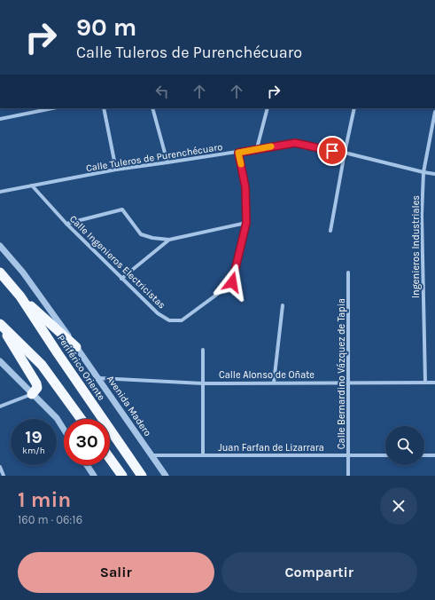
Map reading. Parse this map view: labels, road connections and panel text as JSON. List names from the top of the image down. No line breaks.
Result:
{"streets":{"highway":["Periférico Oriente"],"street":["Calle Tuleros de Purenchécuaro","Ingenieros Industriales","Calle Ingenieros Electricistas","Calle Bernardino Vázquez de Tapia","Calle Alonso de Oñate","Avenida Madero","Juan Farfan de Lizarrara"]},"crossings":[["Calle Tuleros de Purenchécuaro","Ingenieros Industriales"],["Calle Tuleros de Purenchécuaro","Calle Ingenieros Electricistas"],["Ingenieros Industriales","Calle Alonso de Oñate"],["Calle Bernardino Vázquez de Tapia","Calle Alonso de Oñate"],["Calle Bernardino Vázquez de Tapia","Juan Farfan de Lizarrara"],["Calle Alonso de Oñate","Avenida Madero"],["Avenida Madero","Juan Farfan de Lizarrara"]],"page":{"turn":["90 m","Calle Tuleros de Purenchécuaro"],"speed":"19 km/h","limit":"30","heading":["1 min","160 m · 06:16"],"buttons":["Salir","Compartir"]}}
